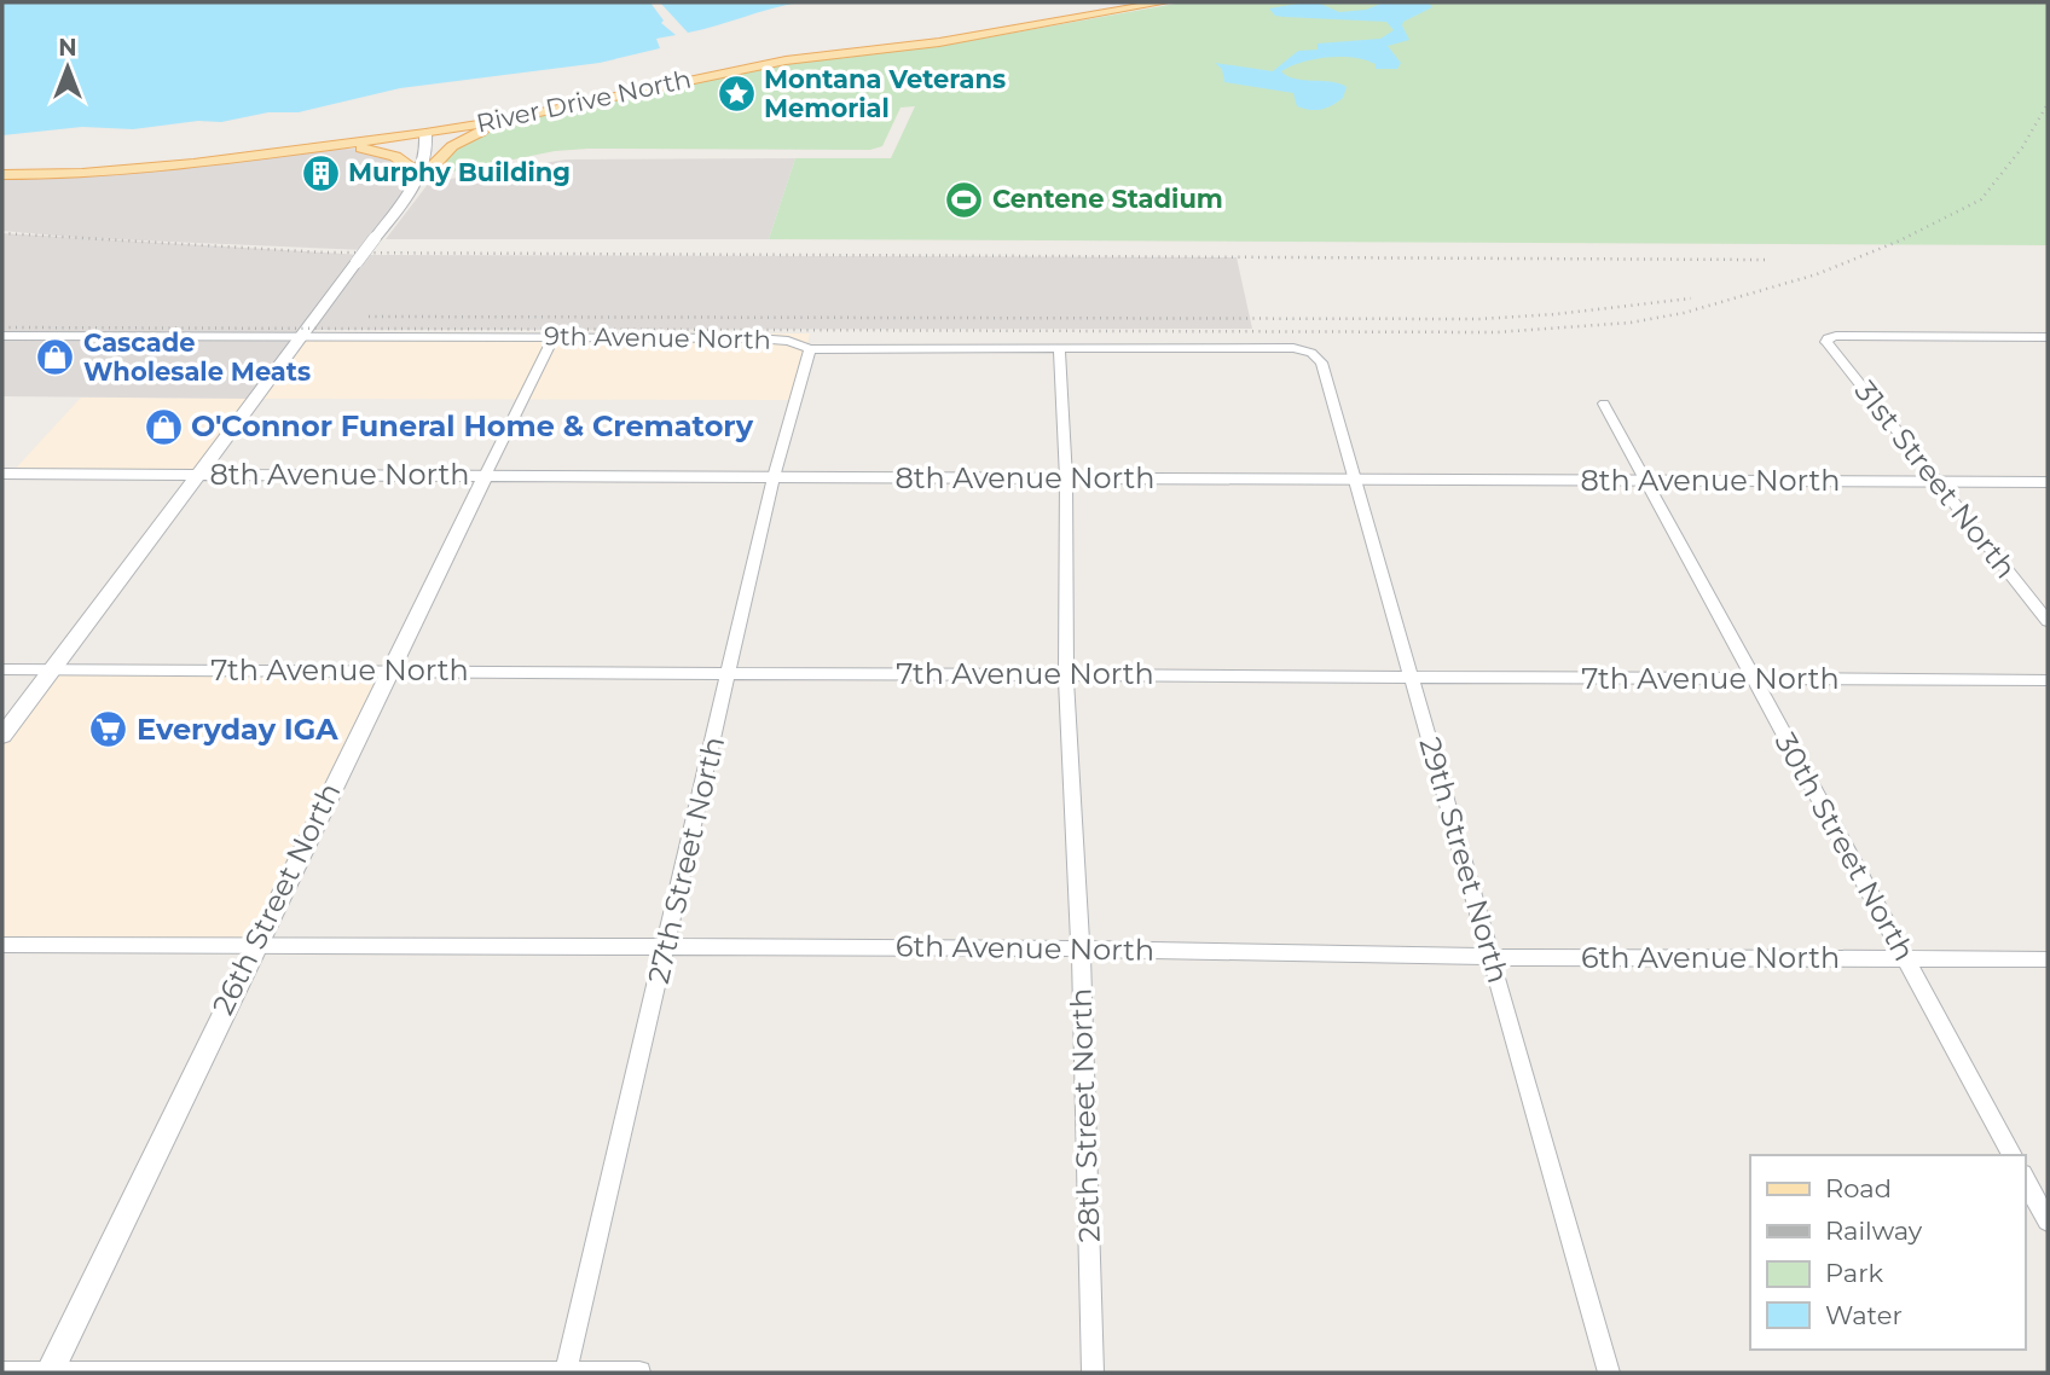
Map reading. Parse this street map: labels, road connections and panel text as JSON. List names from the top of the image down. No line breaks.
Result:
{"streets":{"main road":["River Drive North"],"street":["9th Avenue North","8th Avenue North","31st Street North","7th Avenue North","30th Street North","27th Street North","29th Street North","26th Street North","6th Avenue North","28th Street North"]},"crossings":[["9th Avenue North","27th Street North"],["9th Avenue North","29th Street North"],["9th Avenue North","26th Street North"],["9th Avenue North","28th Street North"],["8th Avenue North","31st Street North"],["8th Avenue North","30th Street North"],["8th Avenue North","27th Street North"],["8th Avenue North","29th Street North"],["8th Avenue North","26th Street North"],["8th Avenue North","28th Street North"],["7th Avenue North","30th Street North"],["7th Avenue North","27th Street North"],["7th Avenue North","29th Street North"],["7th Avenue North","26th Street North"],["7th Avenue North","28th Street North"],["30th Street North","6th Avenue North"],["27th Street North","6th Avenue North"],["29th Street North","6th Avenue North"],["26th Street North","6th Avenue North"],["6th Avenue North","28th Street North"]],"places":{"place":["Montana Veterans Memorial"],"building":["Murphy Building"],"sports":["Centene Stadium"],"shop":["Cascade Wholesale Meats","O'Connor Funeral Home & Crematory"],"supermarket":["Everyday IGA"]},"legend":["Road","Railway","Park","Water"],"north":"top"}
